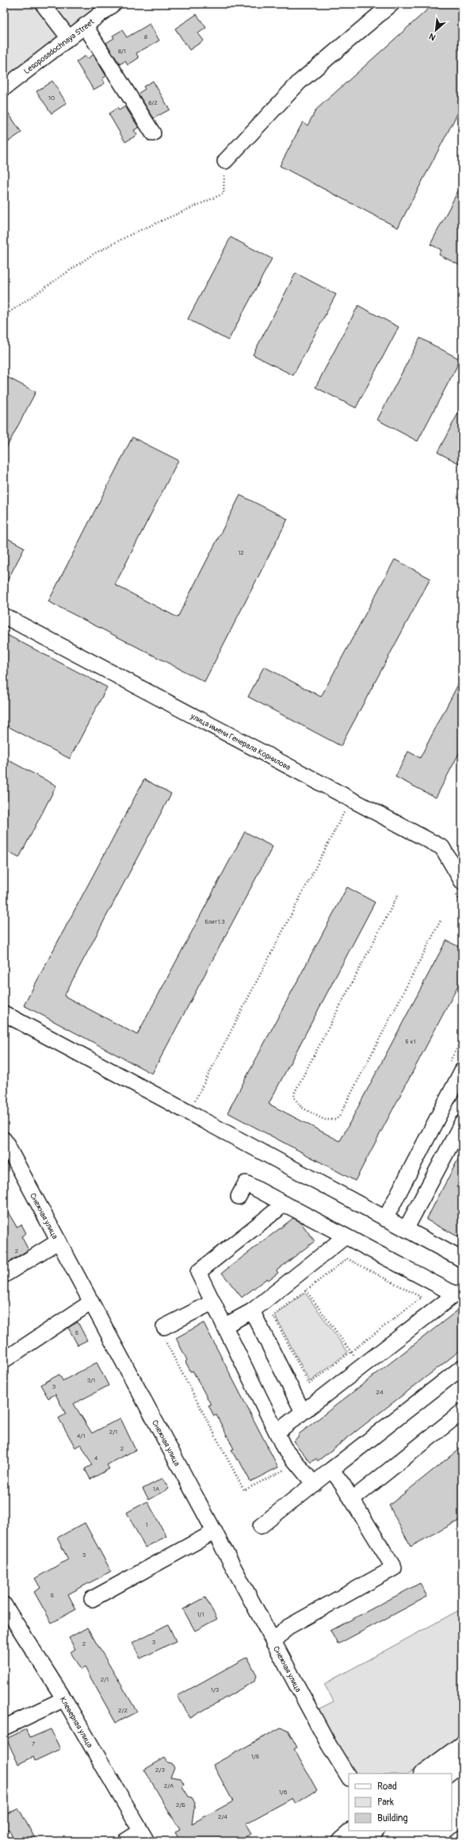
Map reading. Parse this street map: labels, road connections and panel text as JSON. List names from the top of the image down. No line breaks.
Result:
{"streets":{"street":["Lesoposadochnaya Street","улица имени Генерала Корнилова","Снежная улица","Клеверная улица"]},"house_numbers":["8","8/1","10","8/2","12","5лит1.3","5 к1","2","5","3/1","3","24","2/1","4/1","2","4","1А","1","3","5","1/1","3","2","2/1","1/3","2/2","7","1/5","2/3","2/А","1/6","2/Б","2/4"],"legend":["Road","Park","Building"],"north":"bottom left"}
